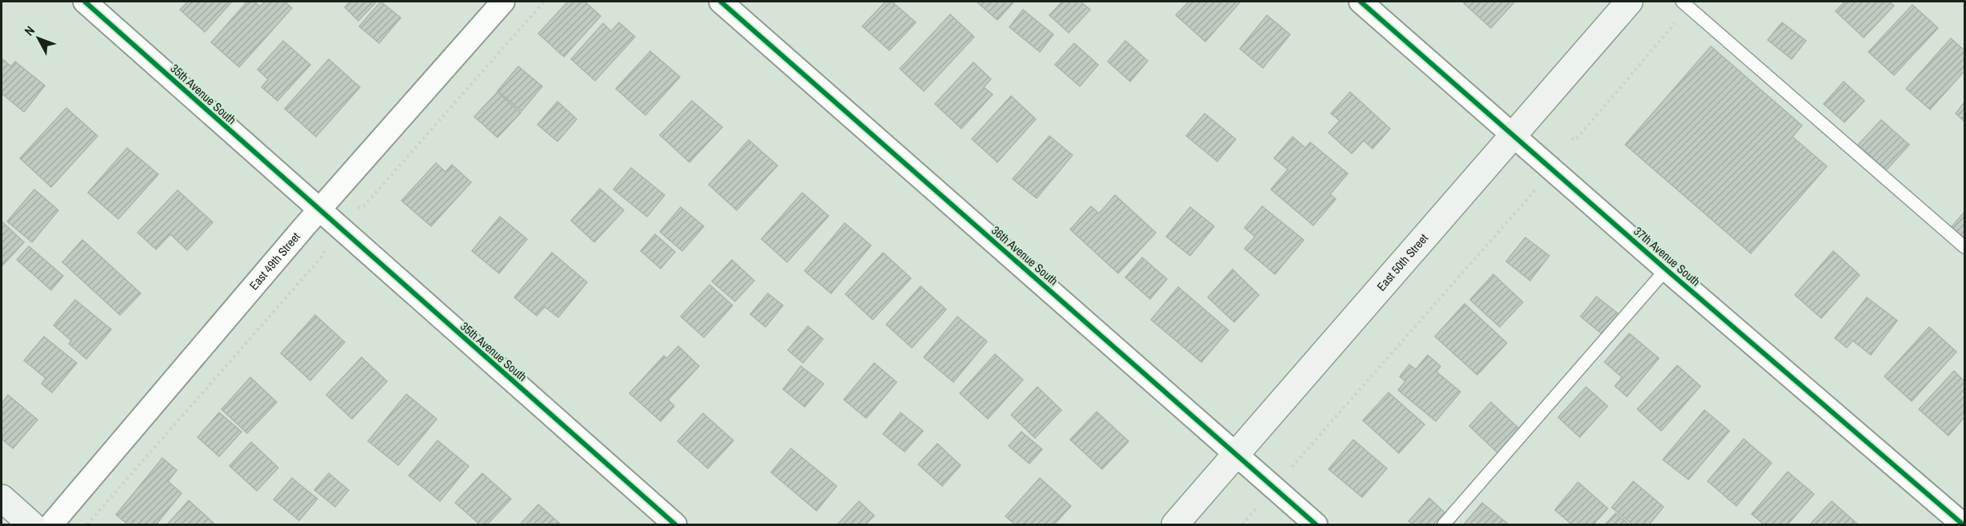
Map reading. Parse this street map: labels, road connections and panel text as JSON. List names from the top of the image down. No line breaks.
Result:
{"streets":{"street":["35th Avenue South","36th Avenue South","37th Avenue South","East 49th Street","East 50th Street"]},"crossings":[["35th Avenue South","East 49th Street"],["36th Avenue South","East 50th Street"],["37th Avenue South","East 50th Street"]],"north":"top left"}
